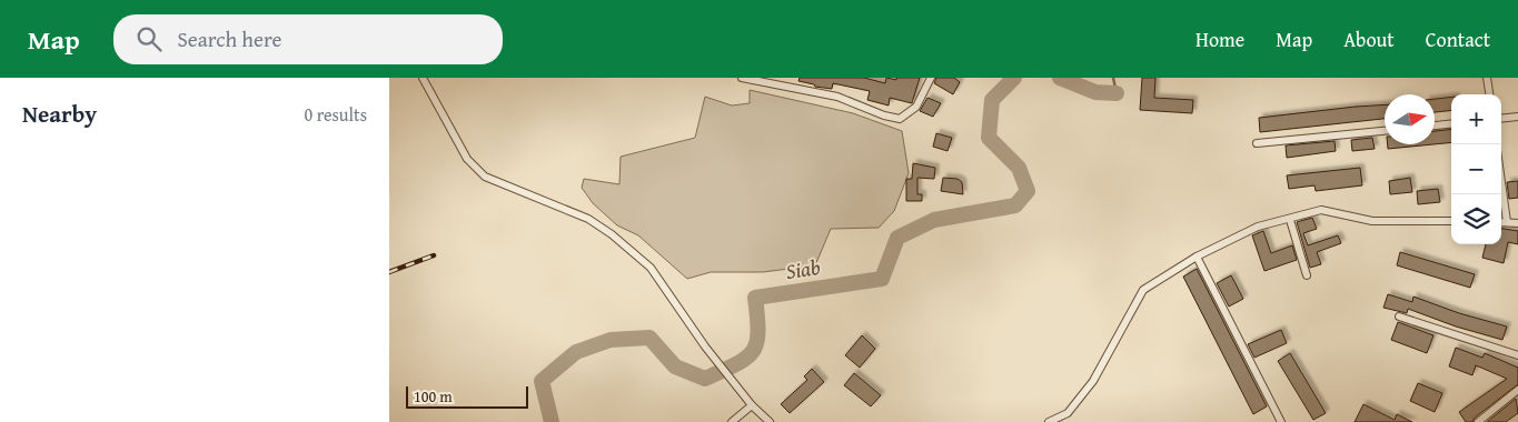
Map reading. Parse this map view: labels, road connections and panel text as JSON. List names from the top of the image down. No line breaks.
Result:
{"water":["Siab"],"scale_bar":"100 m","north":"right","page":{"header":"Map","search":"Search here","nav":["Home","Map","About","Contact"],"heading":["Nearby","0 results"],"map_buttons":["+","−"],"scale":"100 m"}}
